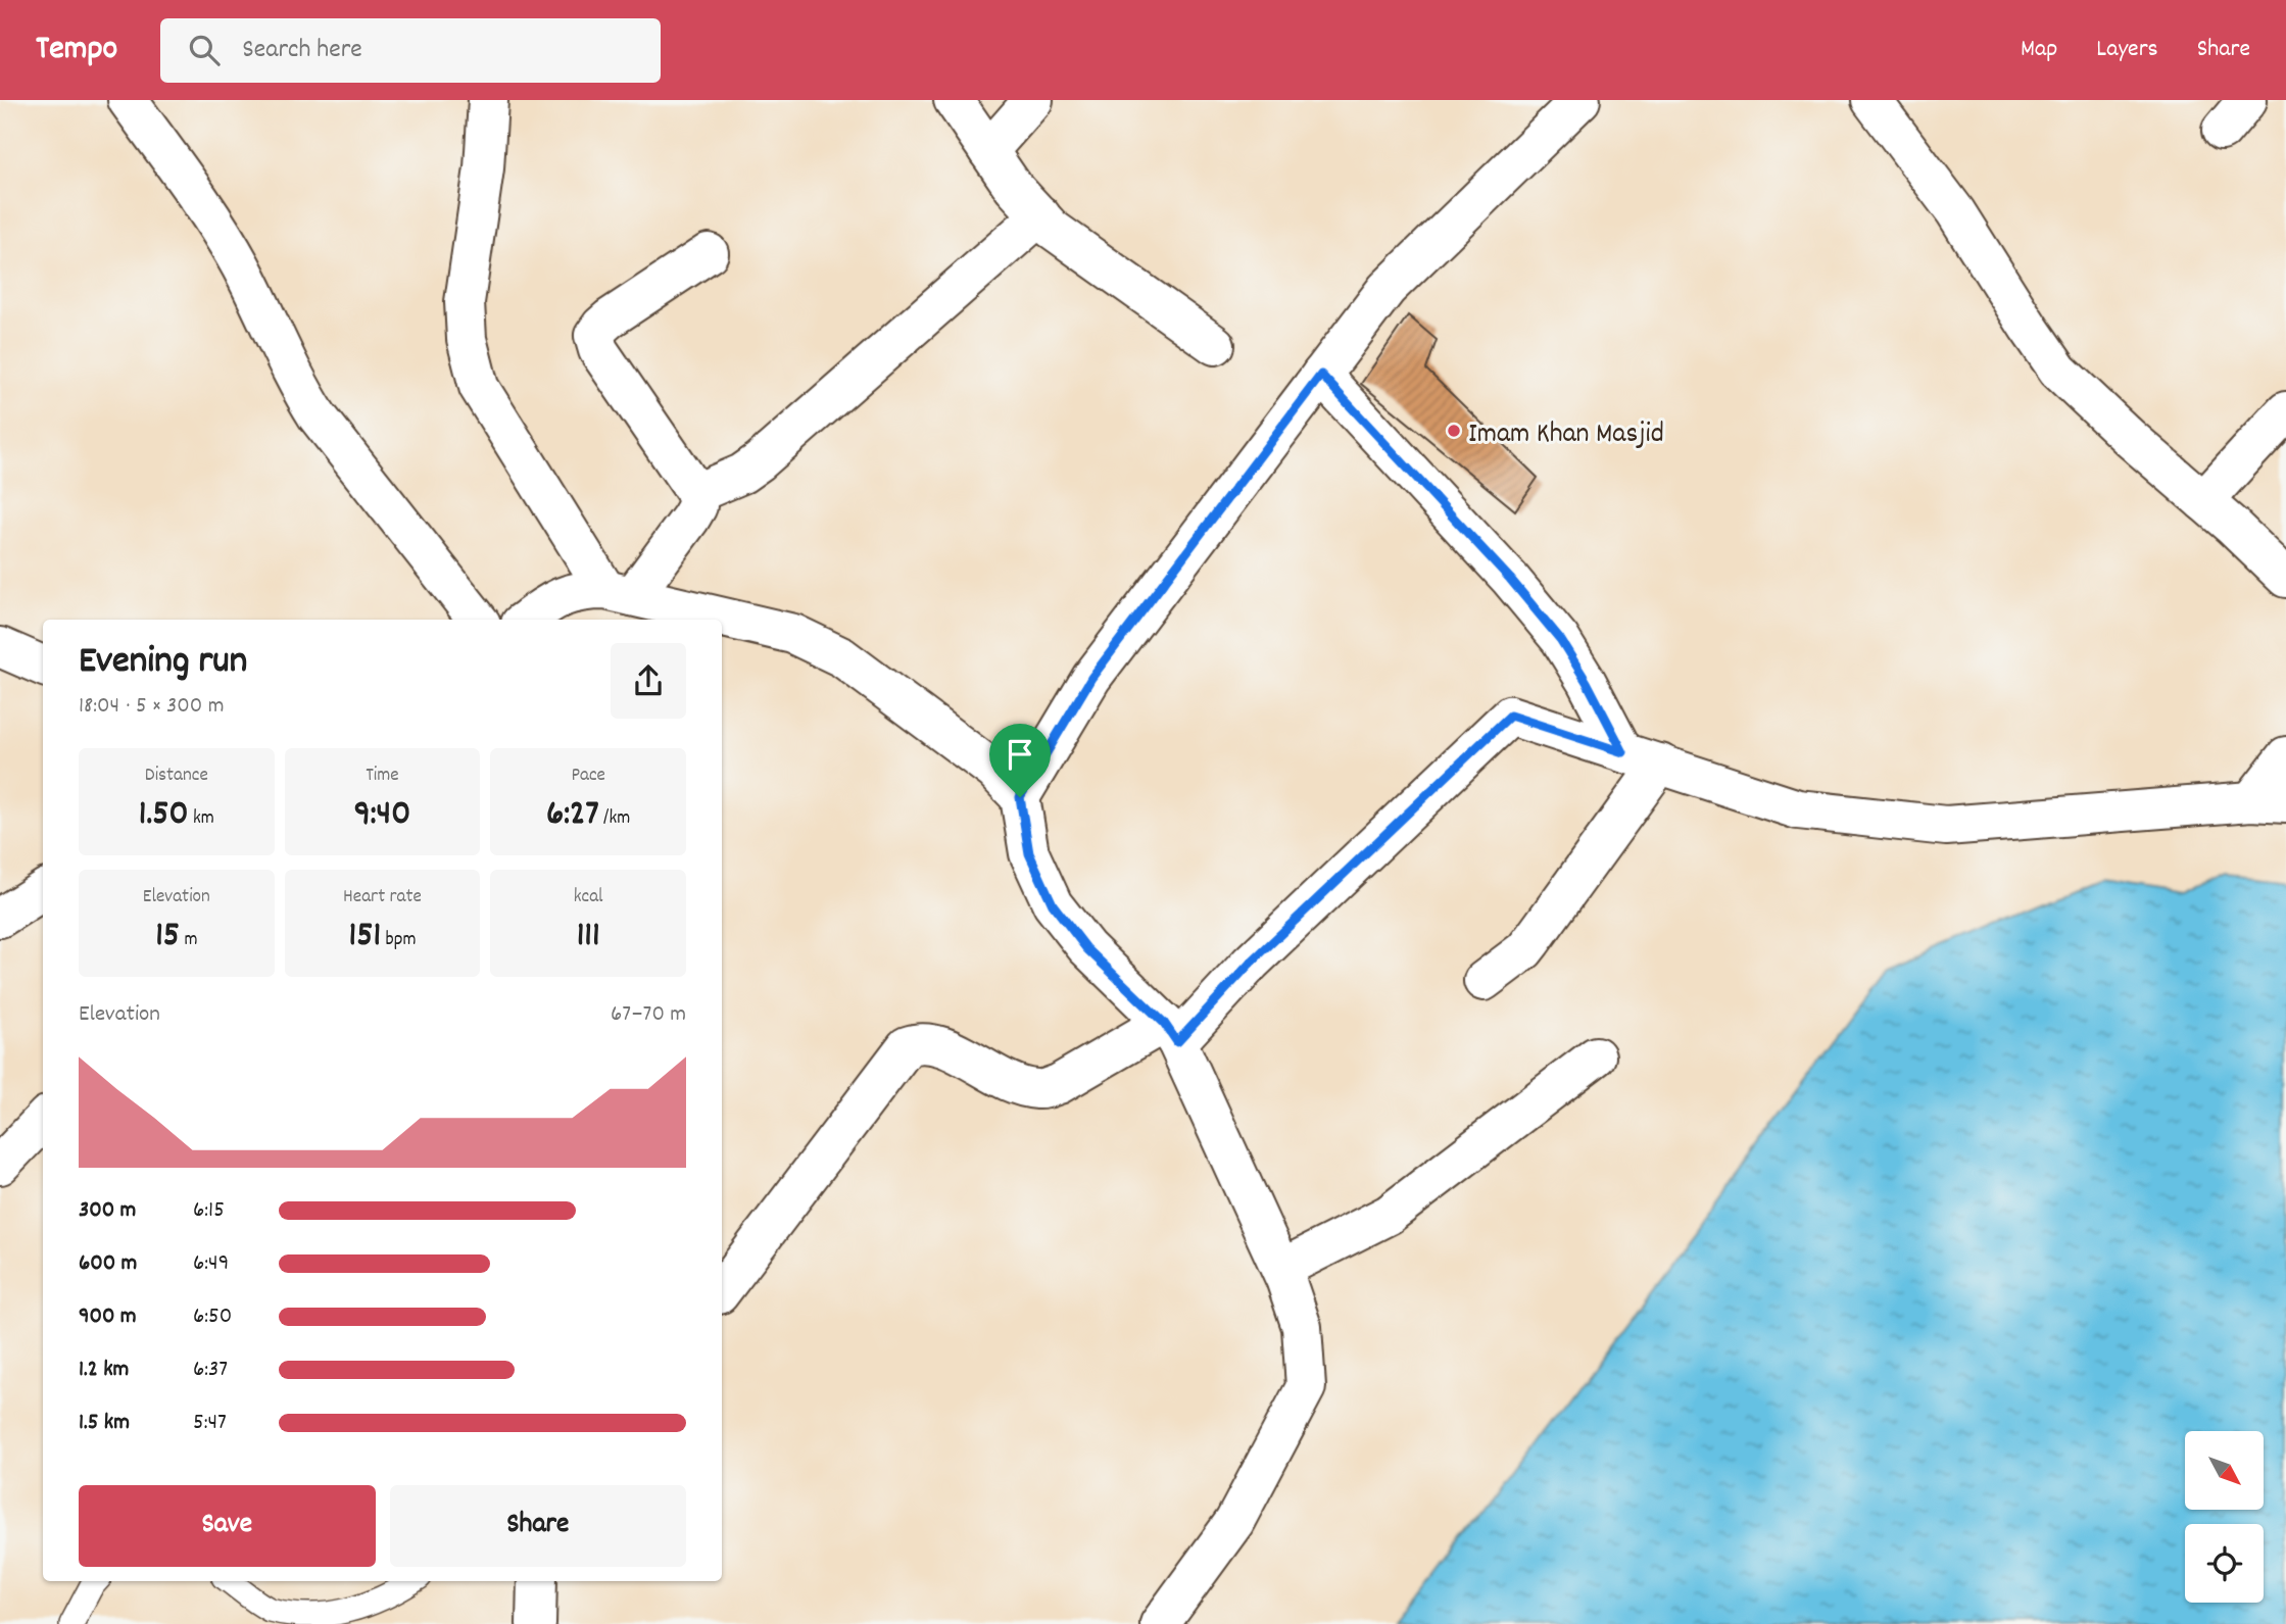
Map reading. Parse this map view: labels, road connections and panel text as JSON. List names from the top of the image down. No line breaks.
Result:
{"places":["Imam Khan Masjid"],"north":"bottom right","page":{"header":"Tempo","search":"Search here","nav":["Map","Layers","Share"],"heading":["Evening run","18:04 · 5 × 300 m"],"stats":[["Distance","1.50 km"],["Time","9:40"],["Pace","6:27 /km"],["Elevation","15 m"],["Heart rate","151 bpm"],["kcal","111"]],"chart":["Elevation","67–70 m"],"list":[{"name":"300 m","note":"6:15"},{"name":"600 m","note":"6:49"},{"name":"900 m","note":"6:50"},{"name":"1.2 km","note":"6:37"},{"name":"1.5 km","note":"5:47"}],"buttons":["Save","Share"]}}
